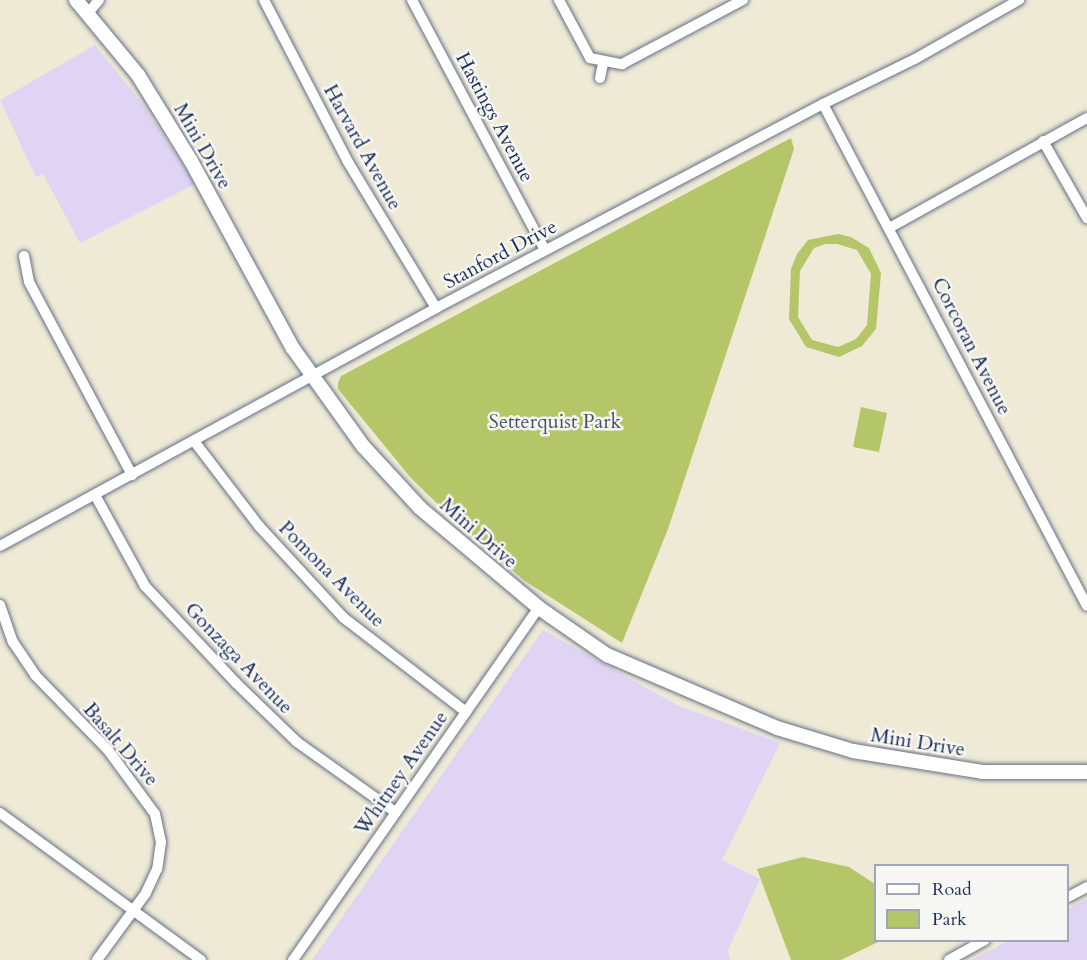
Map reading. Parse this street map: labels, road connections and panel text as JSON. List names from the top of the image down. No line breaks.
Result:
{"streets":{"street":["Hastings Avenue","Mini Drive","Harvard Avenue","Stanford Drive","Corcoran Avenue","Pomona Avenue","Gonzaga Avenue","Basalt Drive","Whitney Avenue"]},"crossings":[["Hastings Avenue","Stanford Drive"],["Mini Drive","Stanford Drive"],["Mini Drive","Whitney Avenue"],["Harvard Avenue","Stanford Drive"],["Stanford Drive","Corcoran Avenue"],["Stanford Drive","Pomona Avenue"],["Stanford Drive","Gonzaga Avenue"],["Pomona Avenue","Whitney Avenue"],["Gonzaga Avenue","Whitney Avenue"]],"parks":["Setterquist Park"],"legend":["Road","Park"]}
